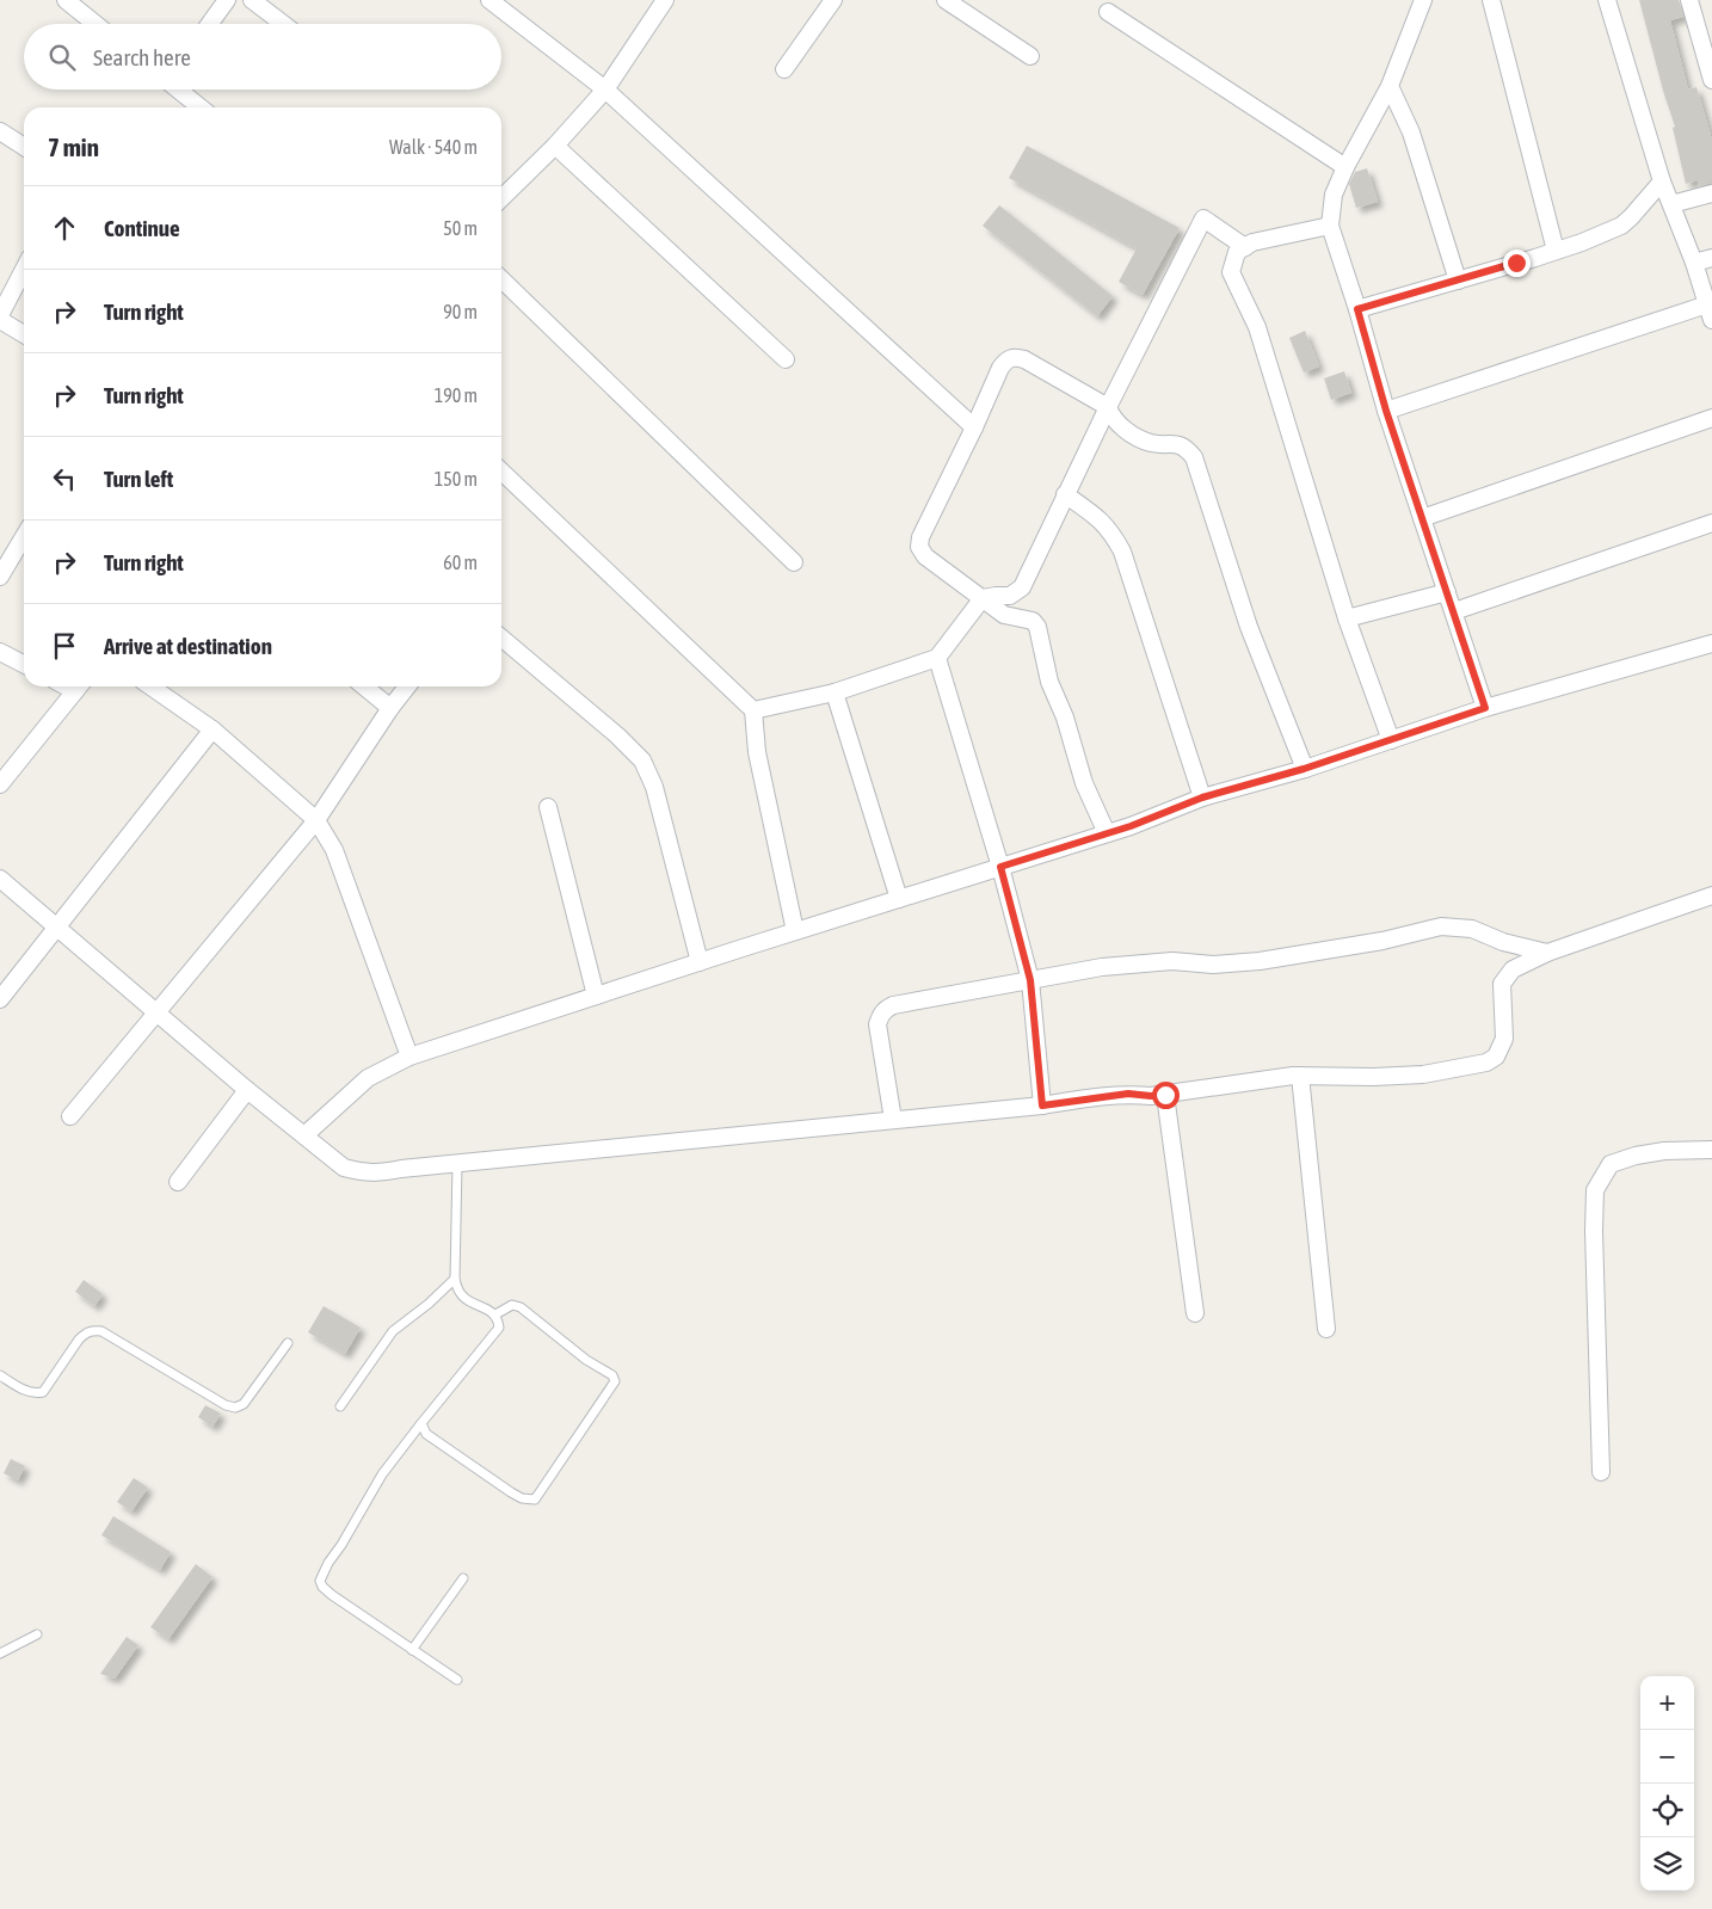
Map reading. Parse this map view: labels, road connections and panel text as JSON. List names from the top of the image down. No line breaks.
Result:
{"page":{"search":"Search here","heading":["7 min","Walk · 540 m"],"list":[["Continue","50 m"],["Turn right","90 m"],["Turn right","190 m"],["Turn left","150 m"],["Turn right","60 m"],"Arrive at destination"],"map_buttons":["+","−"]}}
